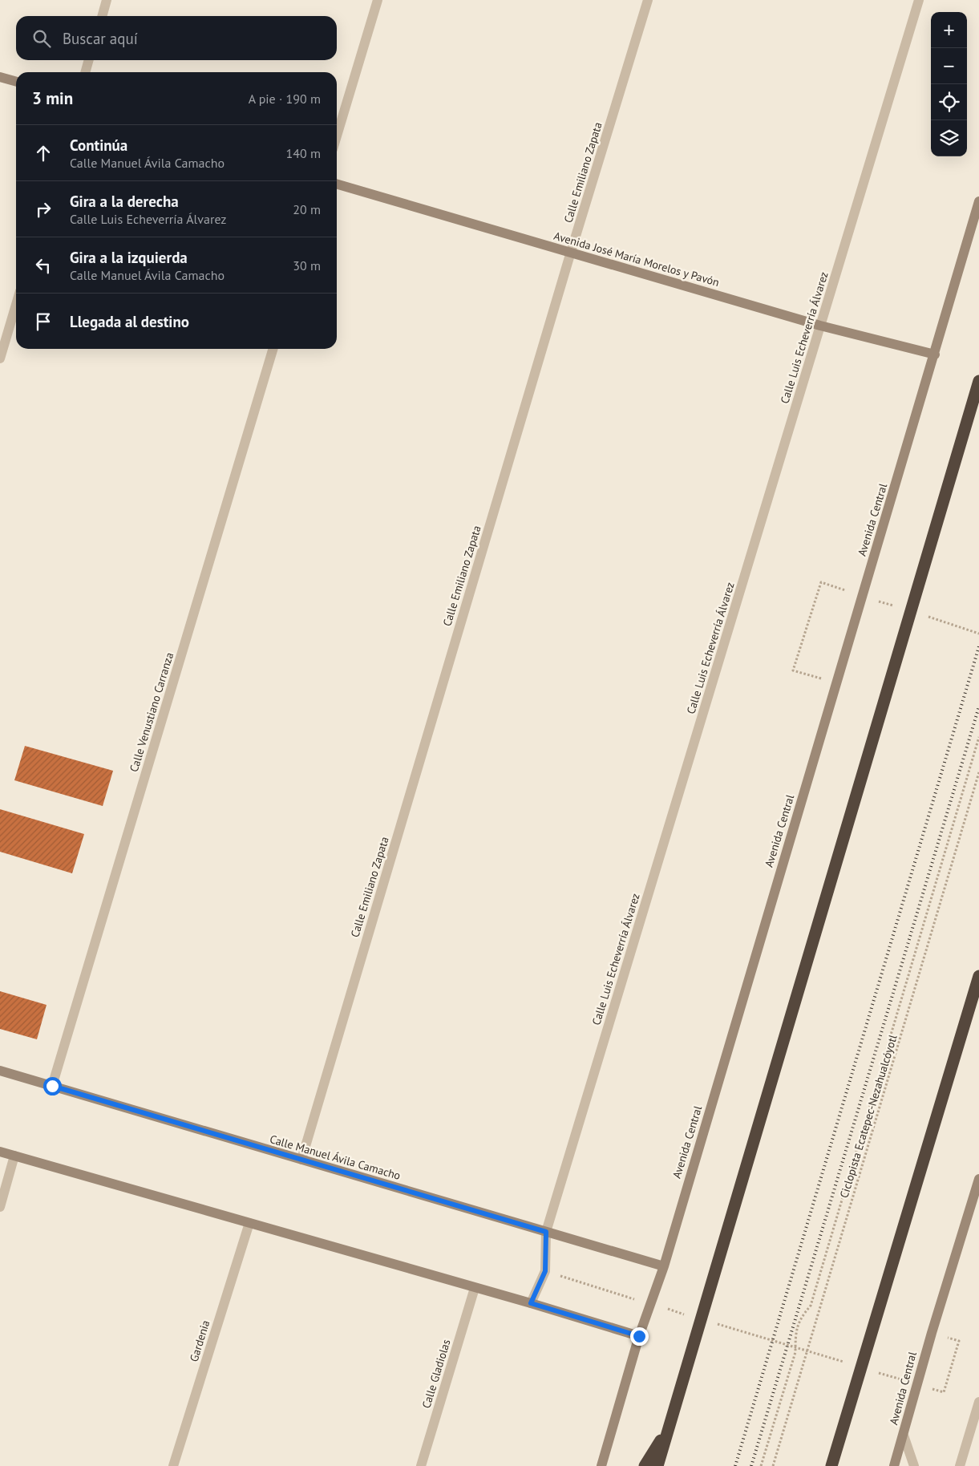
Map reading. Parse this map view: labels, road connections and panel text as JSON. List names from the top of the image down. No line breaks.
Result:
{"streets":{"street":["Calle Emiliano Zapata","Avenida José María Morelos y Pavón","Calle Luis Echeverría Álvarez","Avenida Central","Calle Venustiano Carranza","Calle Manuel Ávila Camacho","Gardenia","Calle Gladiolas"],"path":["Ciclopista Ecatepec-Nezahualcóyotl"]},"crossings":[["Calle Emiliano Zapata","Avenida José María Morelos y Pavón"],["Calle Emiliano Zapata","Calle Manuel Ávila Camacho"],["Avenida José María Morelos y Pavón","Calle Luis Echeverría Álvarez"],["Avenida José María Morelos y Pavón","Avenida Central"],["Calle Luis Echeverría Álvarez","Calle Manuel Ávila Camacho"],["Avenida Central","Calle Manuel Ávila Camacho"],["Calle Venustiano Carranza","Calle Manuel Ávila Camacho"]],"page":{"map_buttons":["+","−"],"search":"Buscar aquí","heading":["3 min","A pie · 190 m"],"list":[["Continúa","Calle Manuel Ávila Camacho","140 m"],["Gira a la derecha","Calle Luis Echeverría Álvarez","20 m"],["Gira a la izquierda","Calle Manuel Ávila Camacho","30 m"],"Llegada al destino"]}}
